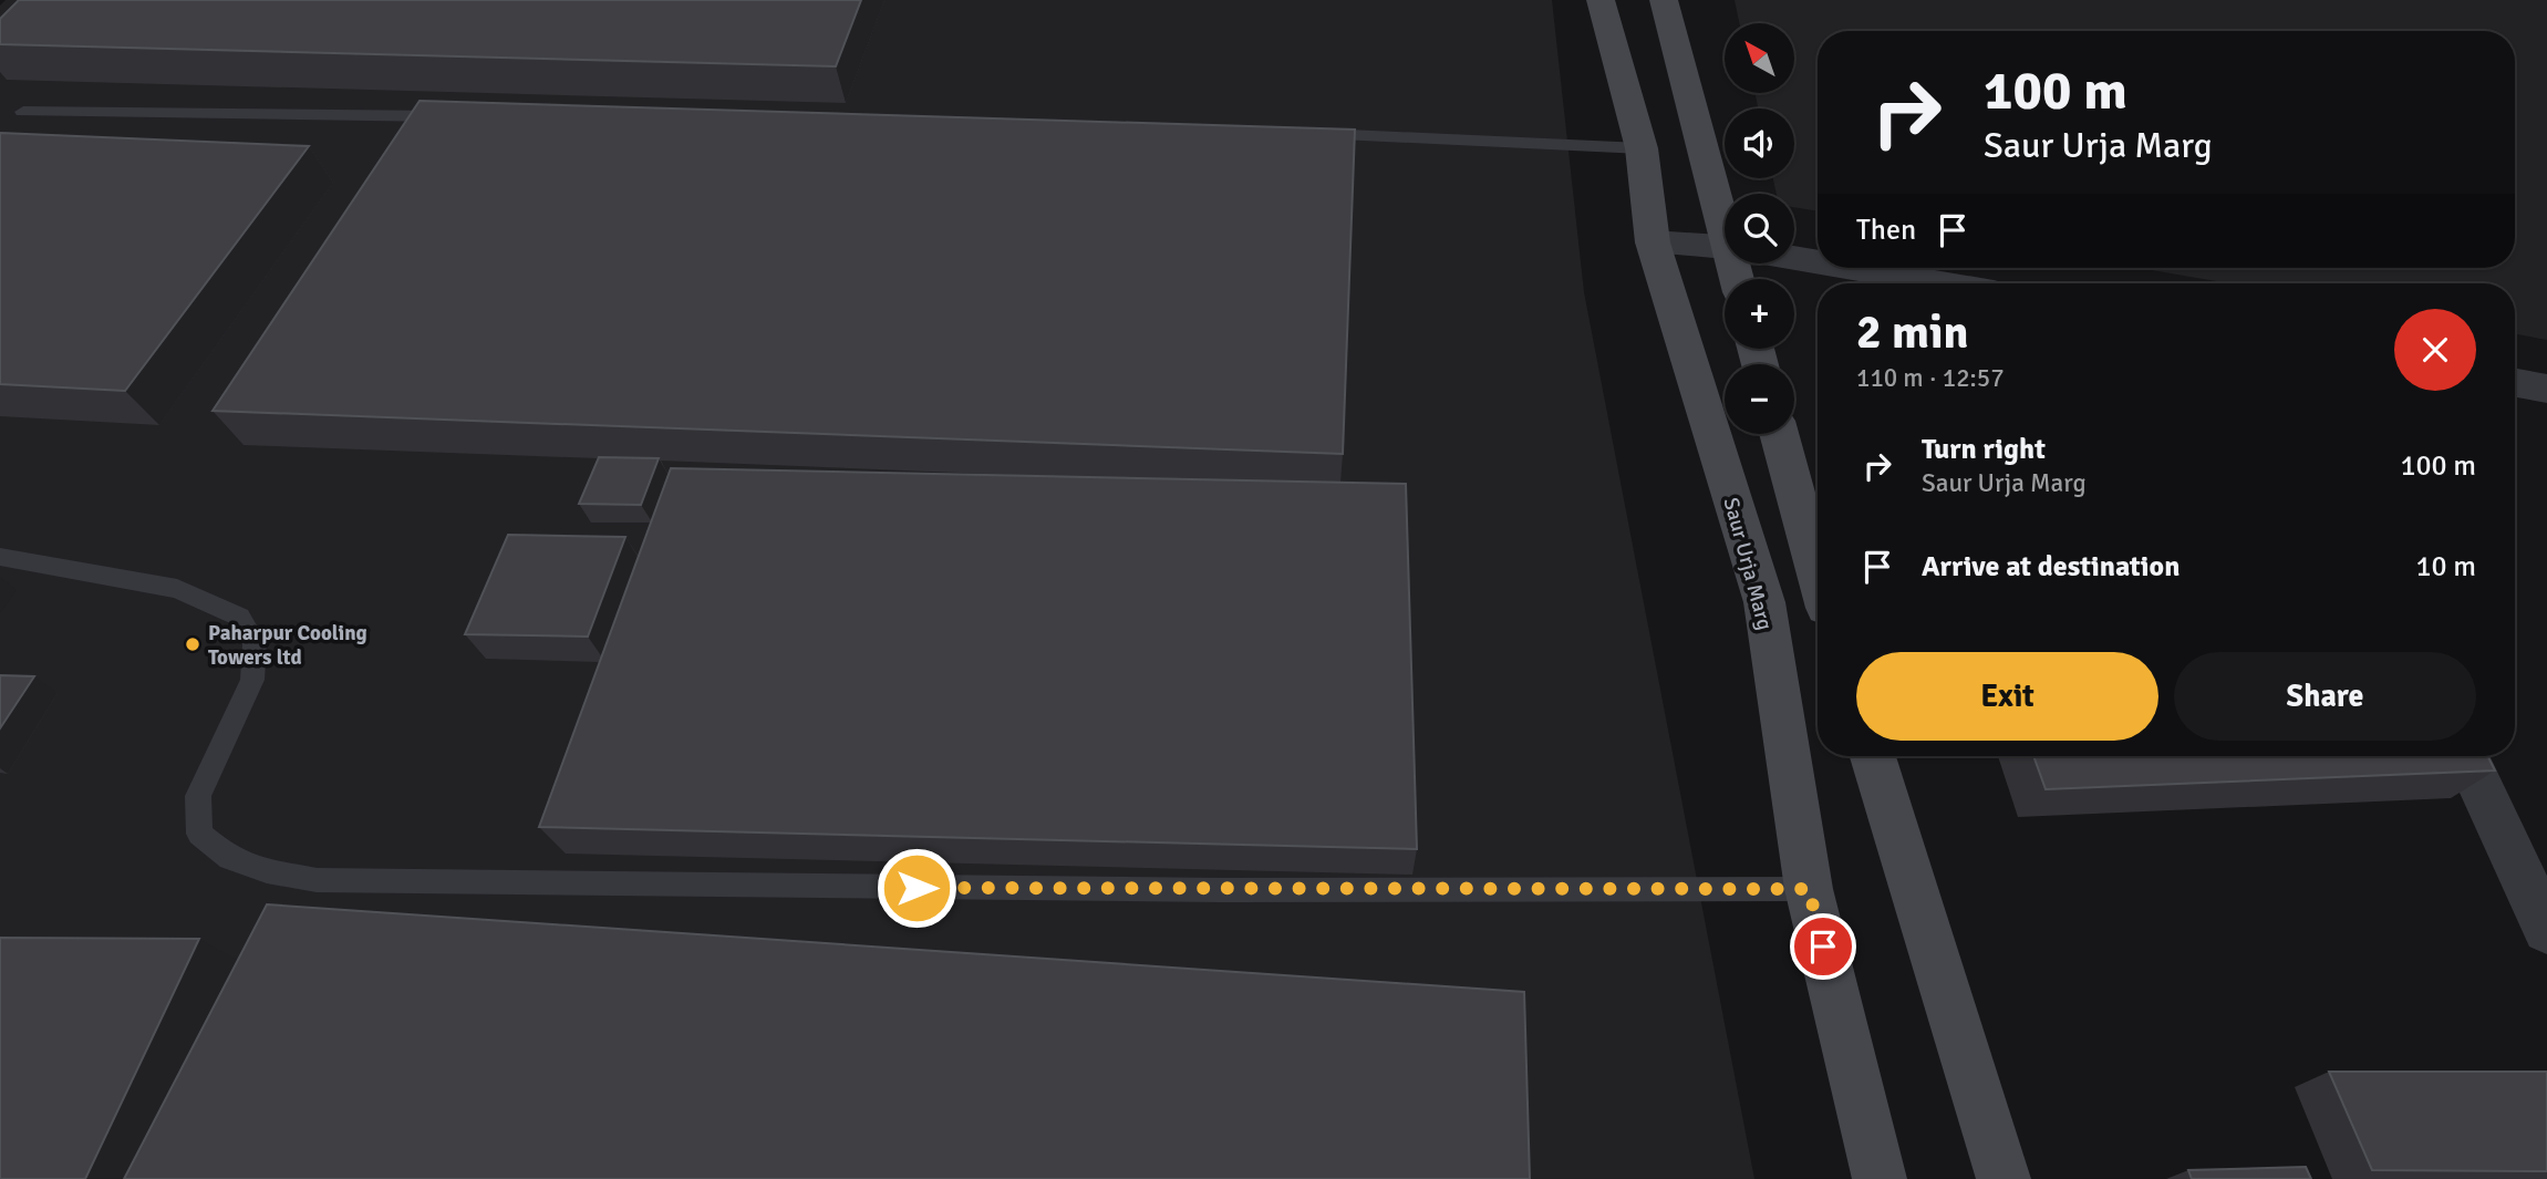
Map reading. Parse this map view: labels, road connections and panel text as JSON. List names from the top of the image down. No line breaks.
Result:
{"streets":{"street":["Saur Urja Marg"]},"places":["Paharpur Cooling Towers ltd"],"north":"top left","page":{"map_buttons":["+","−"],"turn":["100 m","Saur Urja Marg"],"then":"Then","heading":["2 min","110 m · 12:57"],"list":[{"name":"Turn right","note":"Saur Urja Marg","value":"100 m"},{"name":"Arrive at destination","value":"10 m"}],"buttons":["Exit","Share"]}}
